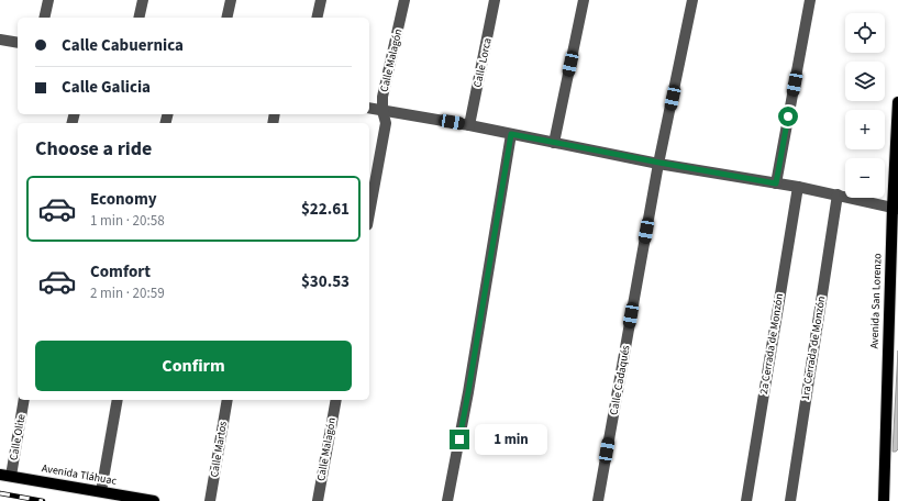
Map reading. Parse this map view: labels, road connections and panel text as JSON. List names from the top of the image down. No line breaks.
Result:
{"streets":{"main road":["Avenida San Lorenzo","Avenida Tláhuac"],"street":["Calle Malagón","Calle Lorca","2a Cerrada de Monzón","1ra Cerrada de Monzón","Calle Cadaqués","Calle Olite","Calle Martos"]},"crossings":[["Calle Olite","Avenida Tláhuac"]],"page":{"map_buttons":["+","−"],"banner":["Calle Cabuernica","Calle Galicia"],"heading":"Choose a ride","list":[{"name":"Economy","note":"1 min · 20:58","value":"$22.61"},{"name":"Comfort","note":"2 min · 20:59","value":"$30.53"}],"buttons":"Confirm","bubble":"1 min"}}
